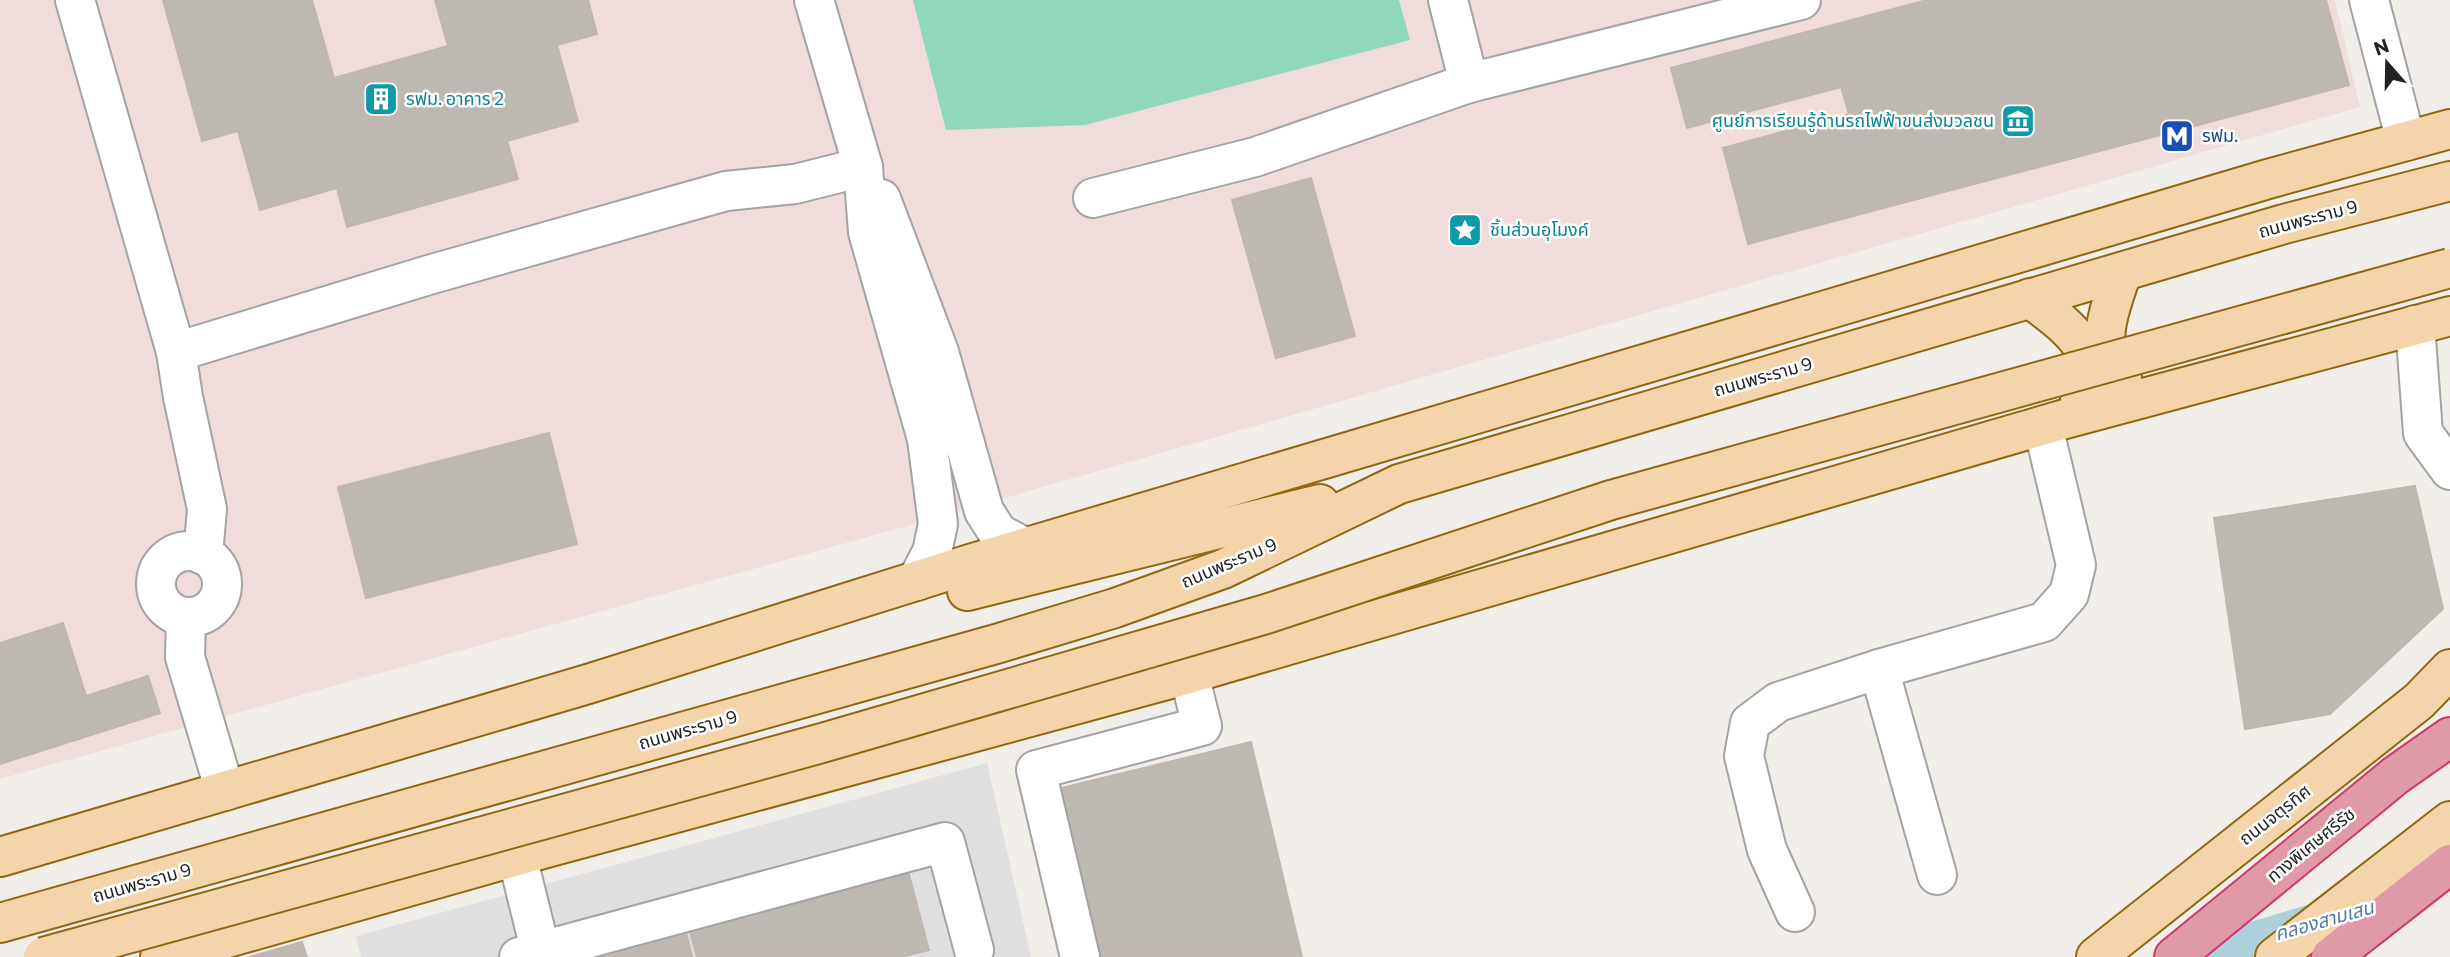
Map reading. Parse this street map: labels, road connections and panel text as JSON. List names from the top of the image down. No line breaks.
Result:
{"streets":{"highway":["ทางพิเศษศรีรัช"],"main road":["ถนนพระราม 9","ถนนจตุรทิศ"]},"water":["คลองสามเสน"],"places":{"building":["รฟม. อาคาร 2"],"museum":["ศูนย์การเรียนรู้ด้านรถไฟฟ้าขนส่งมวลชน"],"metro station":["รฟม."],"place":["ชิ้นส่วนอุโมงค์"]},"north":"top"}
